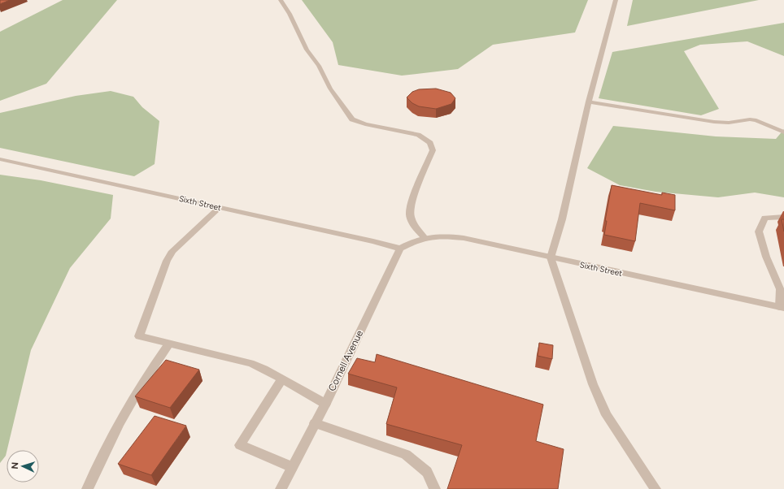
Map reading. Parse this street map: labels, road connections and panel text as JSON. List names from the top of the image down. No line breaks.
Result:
{"streets":{"street":["Sixth Street","Cornell Avenue"]},"crossings":[["Sixth Street","Cornell Avenue"]],"north":"left"}
